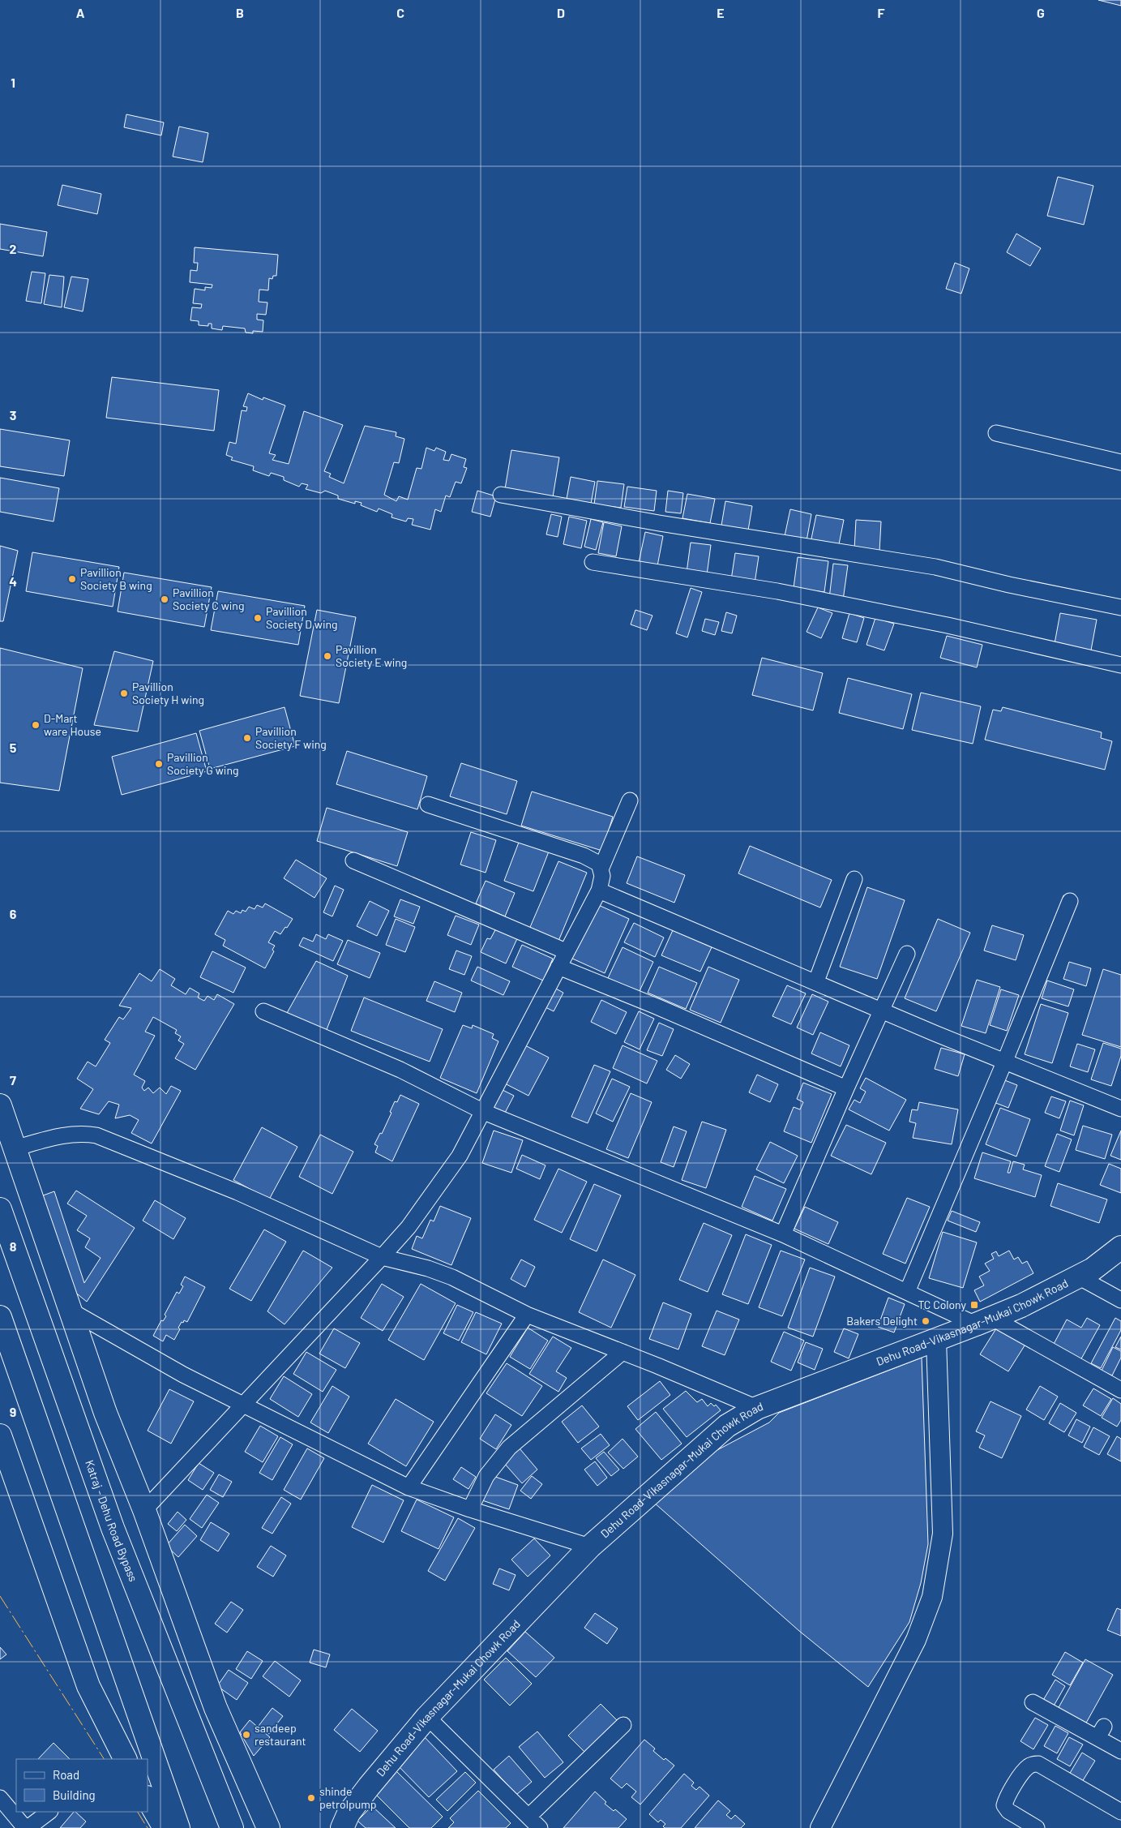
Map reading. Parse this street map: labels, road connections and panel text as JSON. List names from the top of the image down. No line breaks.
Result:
{"streets":{"main road":["Dehu Road-Vikasnagar-Mukai Chowk Road","Katraj - Dehu Road Bypass"]},"places":{"other":["Pavillion Society B wing","Pavillion Society C wing","Pavillion Society D wing","Pavillion Society E wing","Pavillion Society H wing","D-Mart ware House","Pavillion Society F wing","Pavillion Society G wing","Bakers Delight","sandeep restaurant","shinde petrolpump"],"transit":["TC Colony"]},"legend":["Road","Building"],"grid":{"columns":["A","B","C","D","E","F","G"],"rows":["1","2","3","4","5","6","7","8","9"]}}
